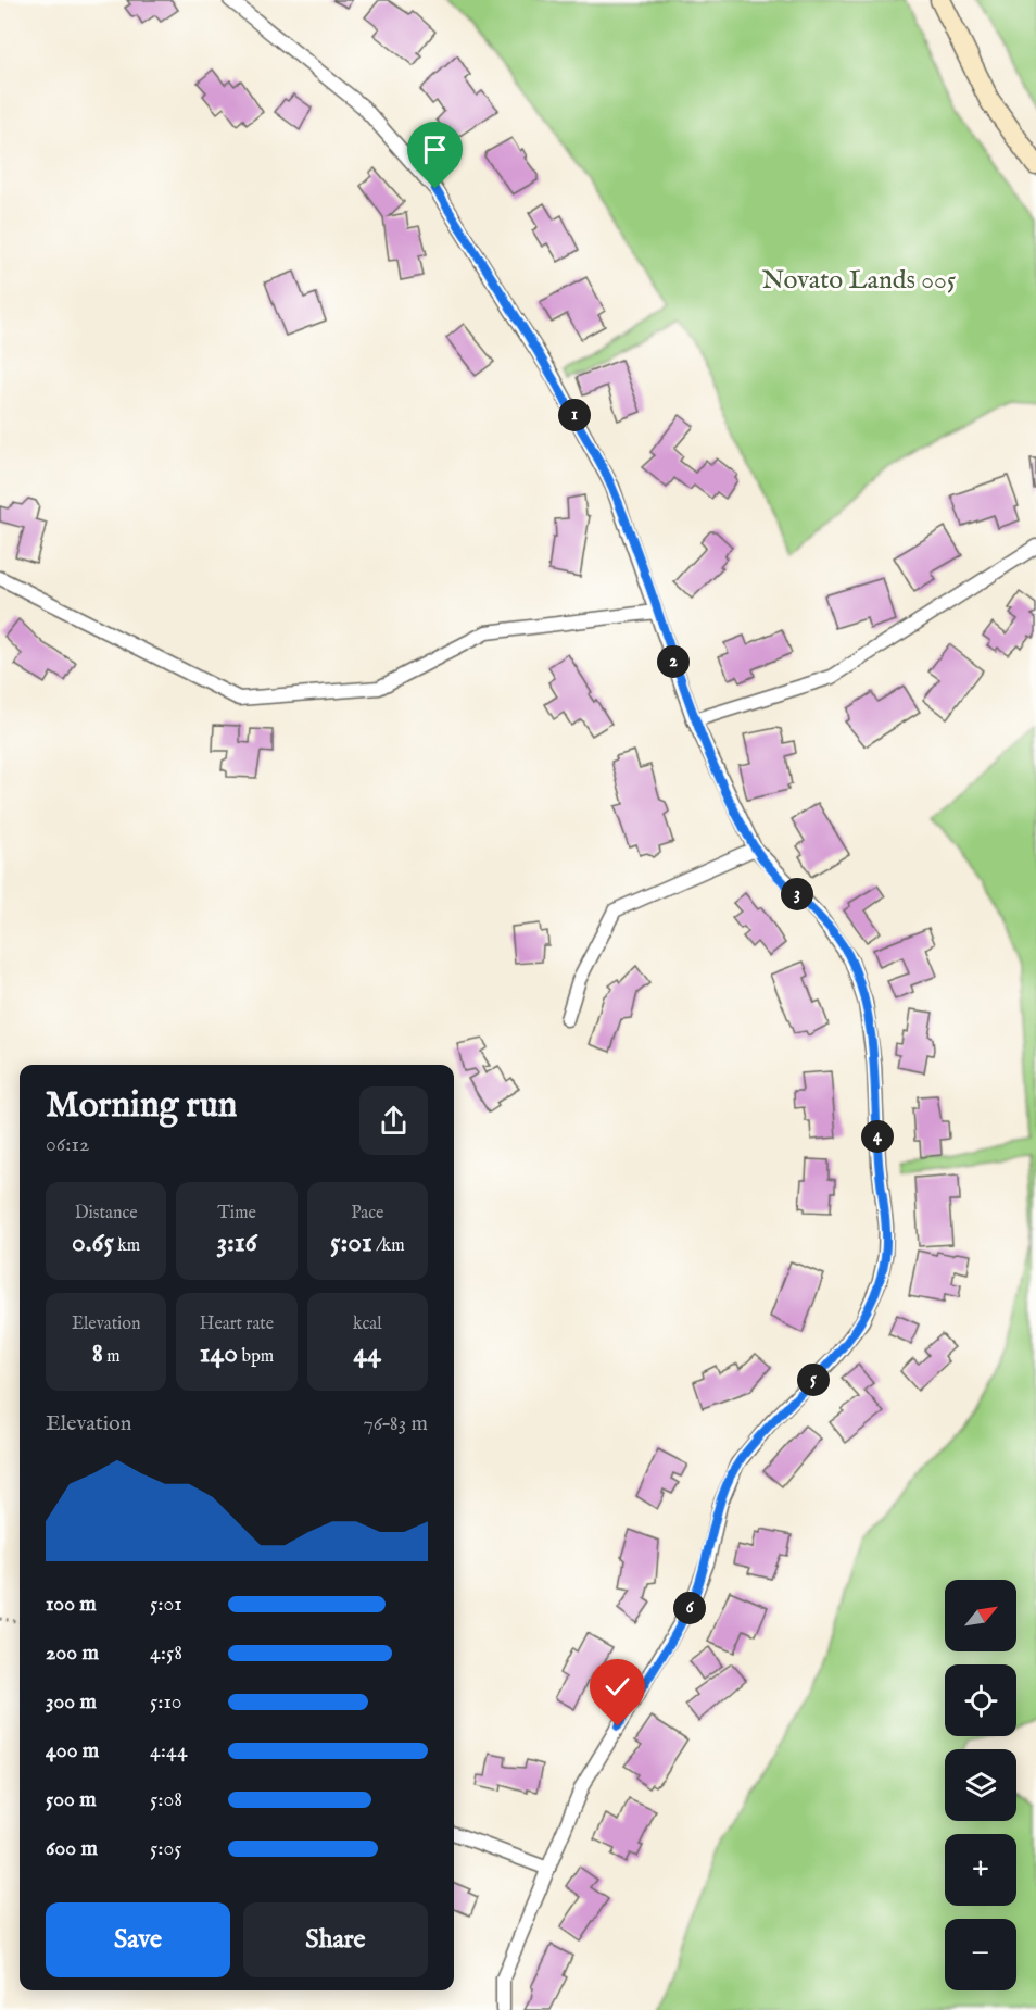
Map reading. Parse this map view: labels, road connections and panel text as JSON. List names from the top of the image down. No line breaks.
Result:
{"parks":["Novato Lands 005"],"north":"top right","page":{"pins":["1","2","3","4","5","6"],"heading":["Morning run","06:12"],"stats":[["Distance","0.65 km"],["Time","3:16"],["Pace","5:01 /km"],["Elevation","8 m"],["Heart rate","140 bpm"],["kcal","44"]],"chart":["Elevation","76–83 m"],"map_buttons":["+","−"],"list":[{"name":"100 m","note":"5:01"},{"name":"200 m","note":"4:58"},{"name":"300 m","note":"5:10"},{"name":"400 m","note":"4:44"},{"name":"500 m","note":"5:08"},{"name":"600 m","note":"5:05"}],"buttons":["Save","Share"]}}
